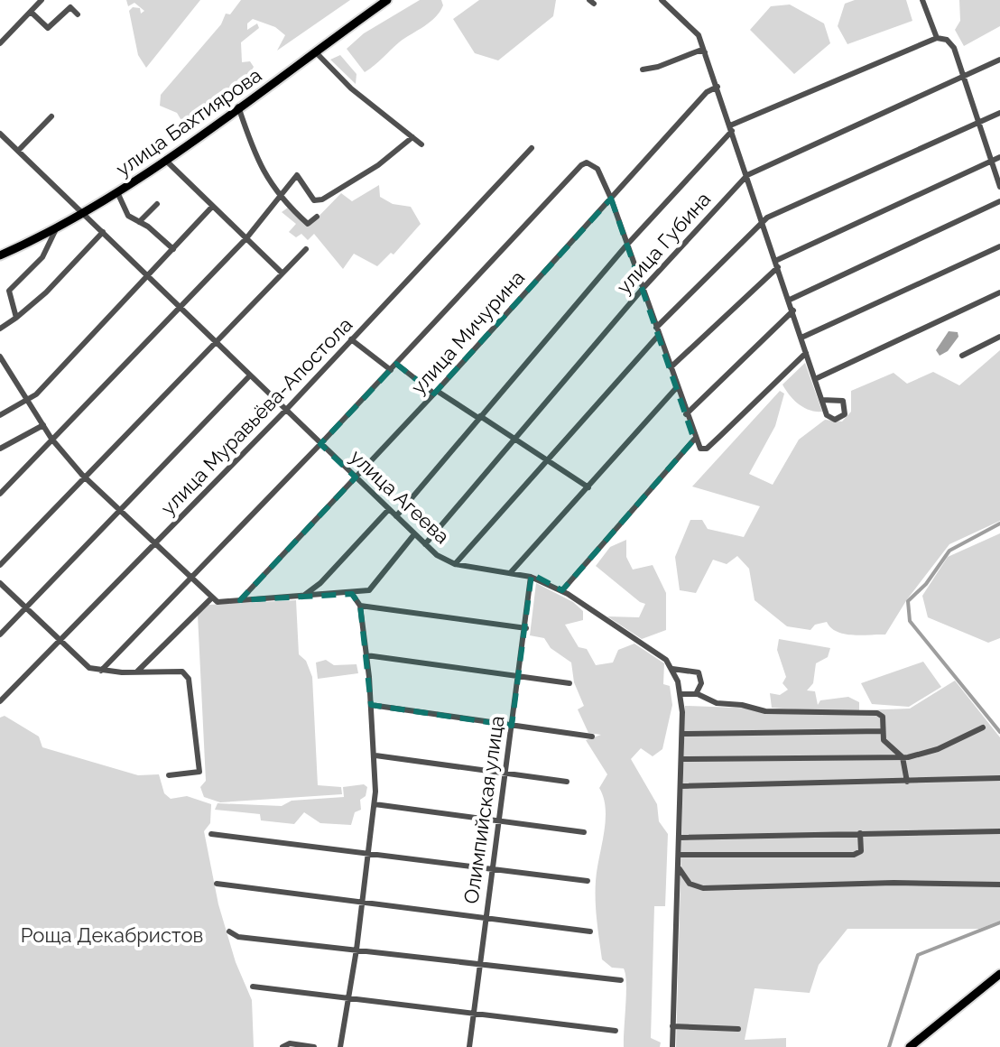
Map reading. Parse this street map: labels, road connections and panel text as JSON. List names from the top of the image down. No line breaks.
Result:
{"streets":{"main road":["улица Бахтиярова"],"street":["улица Губина","улица Мичурина","улица Муравьёва-Апостола","улица Агеева","Олимпийская улица"]},"crossings":[["улица Бахтиярова","улица Агеева"],["улица Губина","улица Агеева"],["улица Мичурина","улица Агеева"],["улица Муравьёва-Апостола","улица Агеева"],["улица Агеева","Олимпийская улица"]],"parks":["Роща Декабристов"]}
